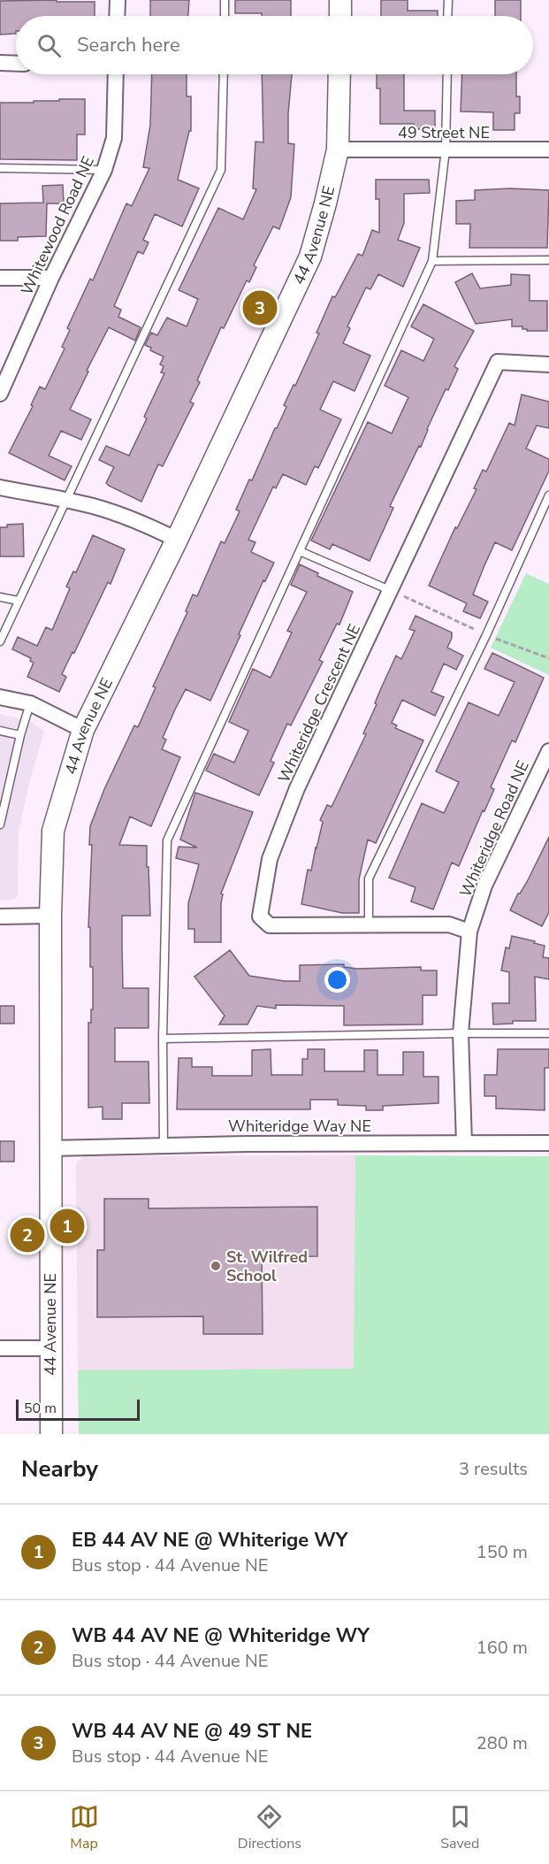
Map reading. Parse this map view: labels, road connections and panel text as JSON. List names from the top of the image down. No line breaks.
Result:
{"streets":{"street":["49 Street NE","Whitewood Road NE","44 Avenue NE","Whiteridge Crescent NE","Whiteridge Road NE","Whiteridge Way NE"]},"crossings":[["49 Street NE","44 Avenue NE"],["44 Avenue NE","Whiteridge Way NE"],["Whiteridge Crescent NE","Whiteridge Road NE"],["Whiteridge Road NE","Whiteridge Way NE"]],"places":["St. Wilfred School"],"scale_bar":"50 m","page":{"search":"Search here","pins":["3","1","2"],"scale":"50 m","heading":["Nearby","3 results"],"list":[{"mark":"1","name":"EB 44 AV NE @ Whiterige WY","note":"Bus stop · 44 Avenue NE","value":"150 m"},{"mark":"2","name":"WB 44 AV NE @ Whiteridge WY","note":"Bus stop · 44 Avenue NE","value":"160 m"},{"mark":"3","name":"WB 44 AV NE @ 49 ST NE","note":"Bus stop · 44 Avenue NE","value":"280 m"}],"nav":["Map","Directions","Saved"]}}
